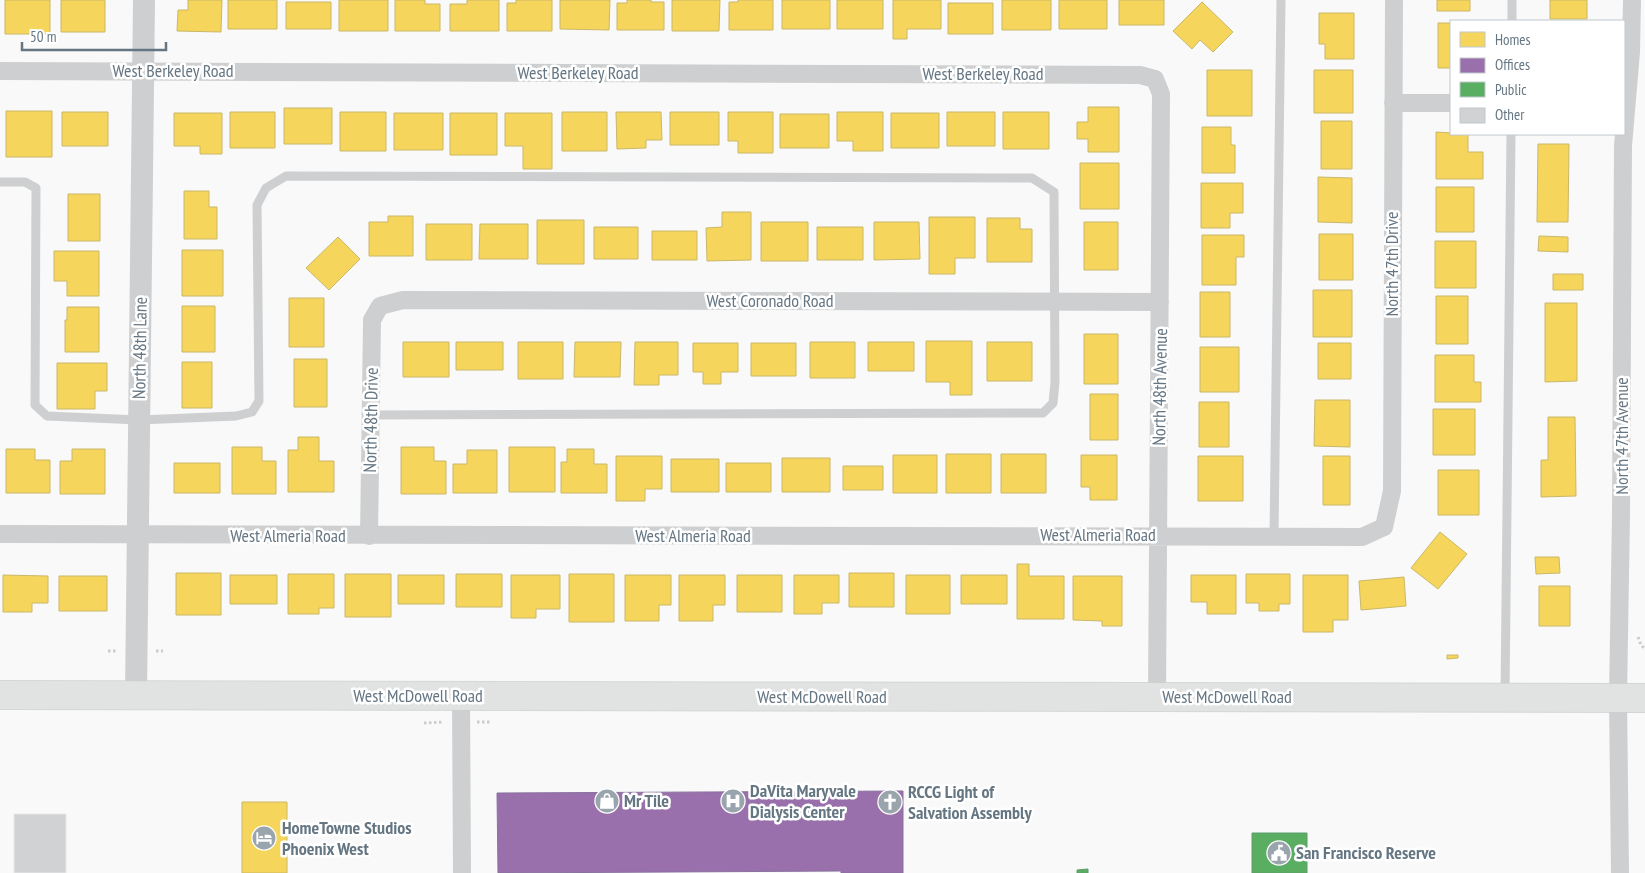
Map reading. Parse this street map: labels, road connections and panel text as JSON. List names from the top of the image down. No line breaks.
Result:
{"streets":{"main road":["West McDowell Road"],"street":["West Berkeley Road","North 47th Drive","West Coronado Road","North 48th Lane","North 48th Avenue","North 48th Drive","North 47th Avenue","West Almeria Road"]},"crossings":[["West Berkeley Road","North 48th Lane"],["West Berkeley Road","North 48th Avenue"],["North 47th Drive","West Almeria Road"],["West Coronado Road","North 48th Avenue"],["West Coronado Road","North 48th Drive"],["North 48th Lane","West Almeria Road"],["North 48th Lane","West McDowell Road"],["North 48th Avenue","West Almeria Road"],["North 48th Avenue","West McDowell Road"],["North 48th Drive","West Almeria Road"],["North 47th Avenue","West McDowell Road"]],"places":{"shop":["Mr Tile"],"hospital":["DaVita Maryvale Dialysis Center"],"church":["RCCG Light of Salvation Assembly"],"hotel":["HomeTowne Studios Phoenix West"],"public building":["San Francisco Reserve"]},"legend":["Homes","Offices","Public","Other"],"scale_bar":"50 m"}
